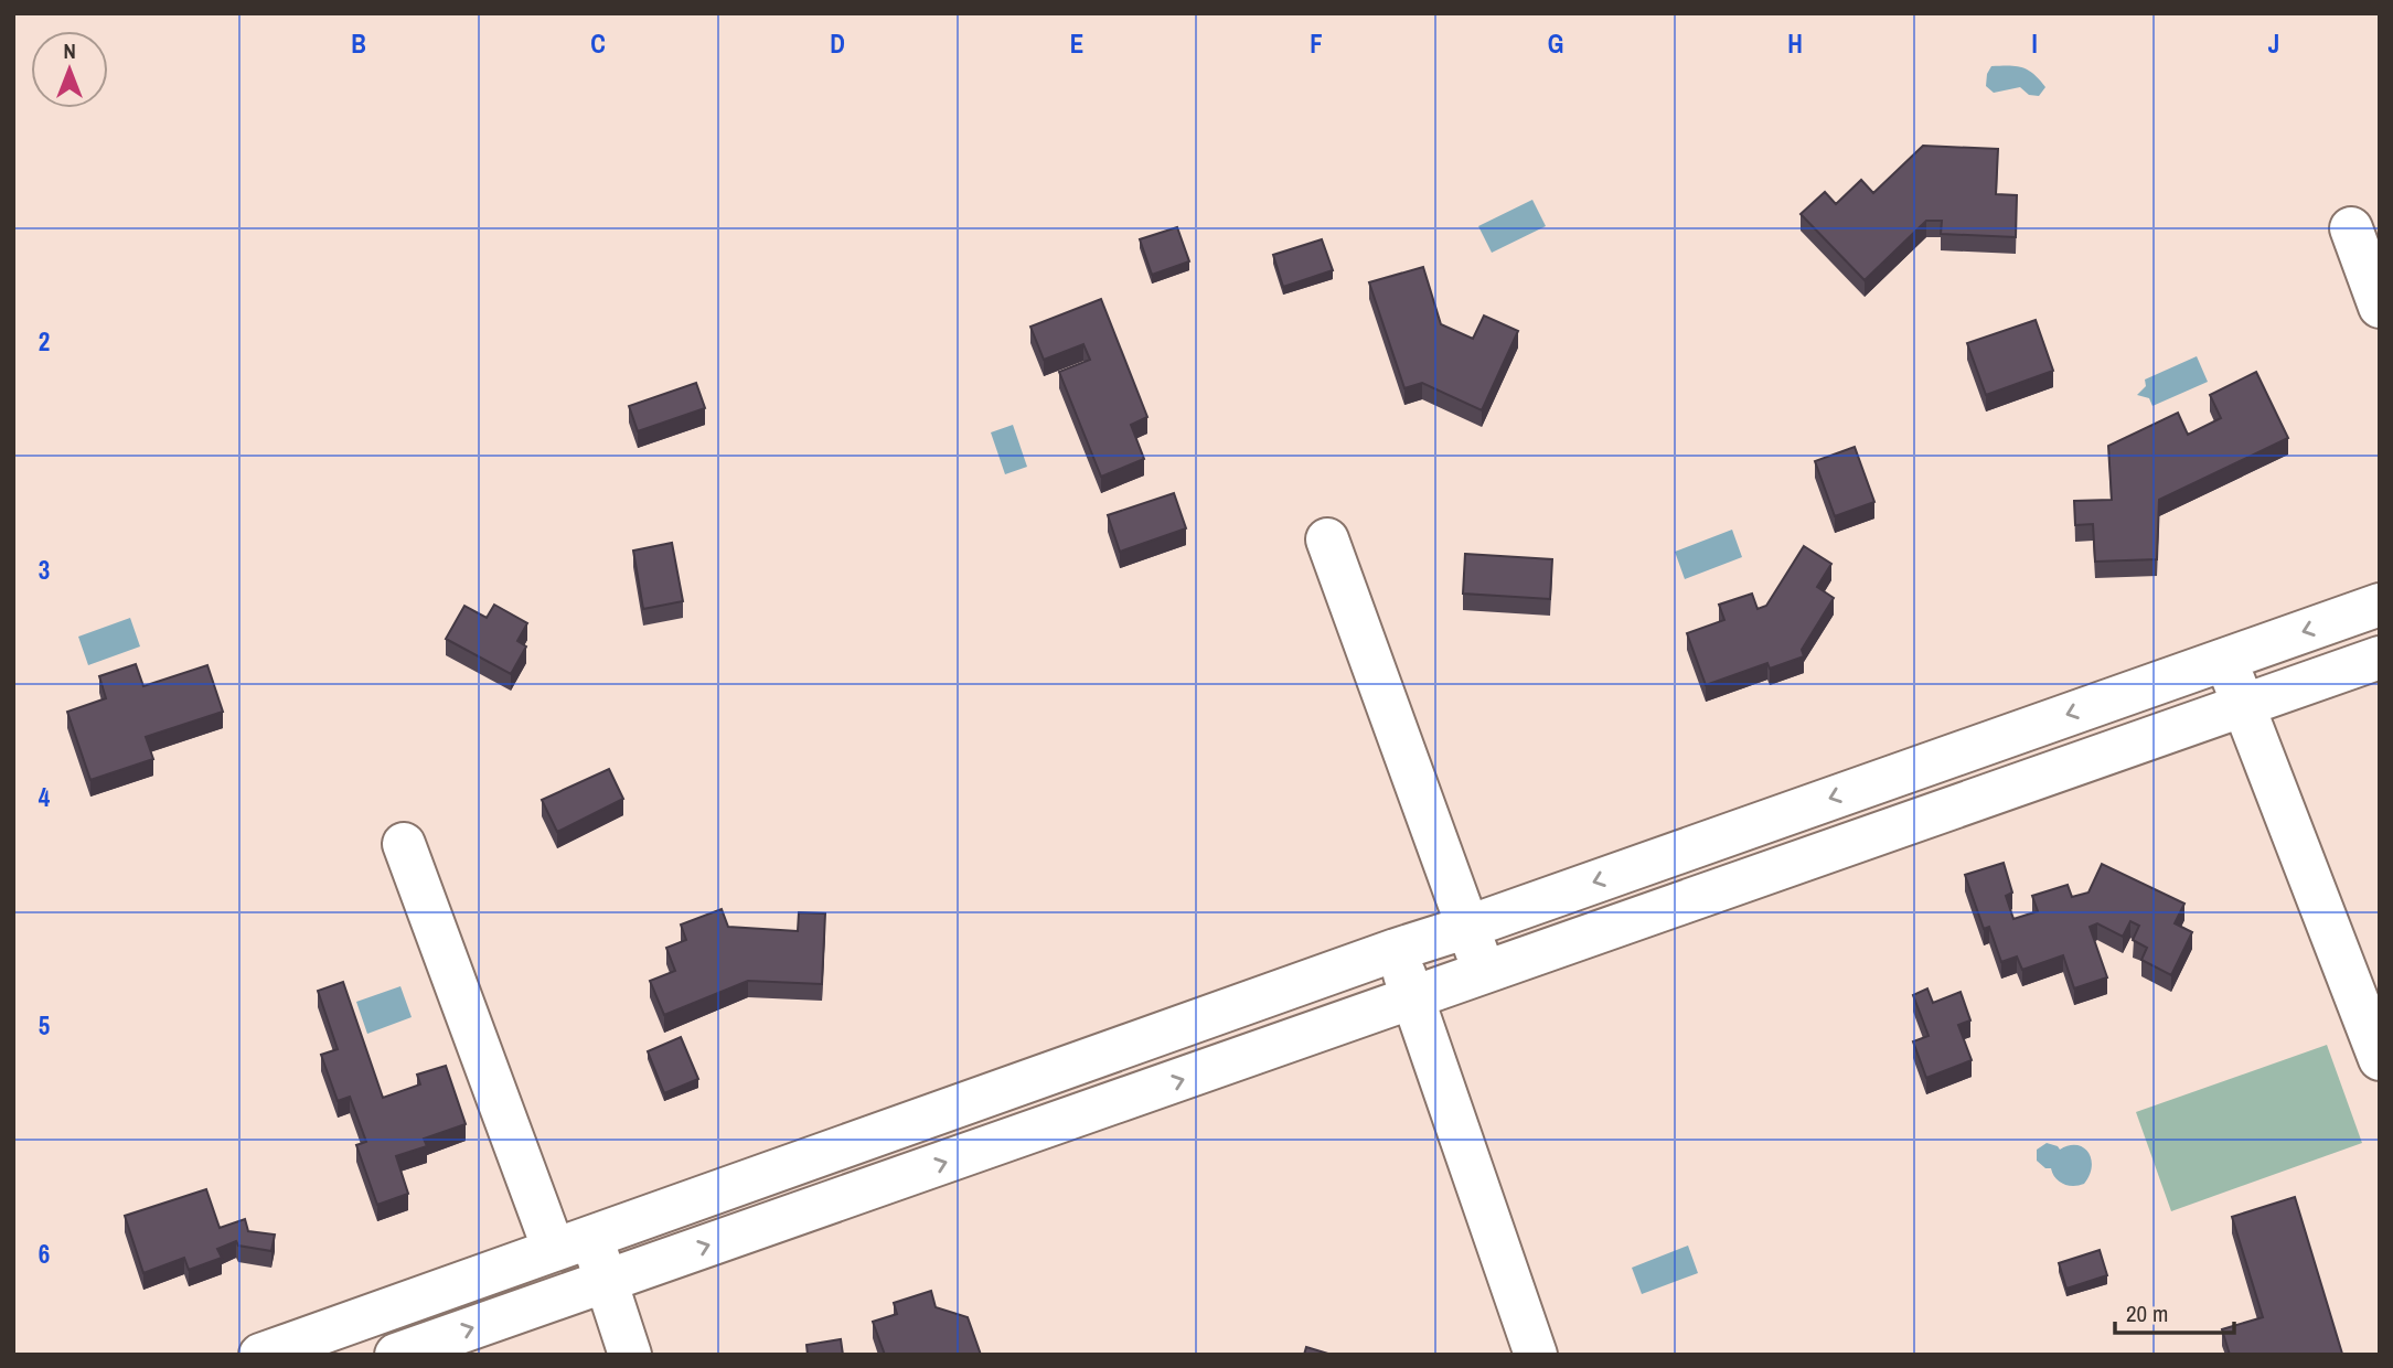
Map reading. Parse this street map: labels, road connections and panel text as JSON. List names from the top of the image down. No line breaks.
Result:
{"scale_bar":"20 m","north":"top","grid":{"columns":["B","C","D","E","F","G","H","I","J"],"rows":["2","3","4","5","6"]}}
